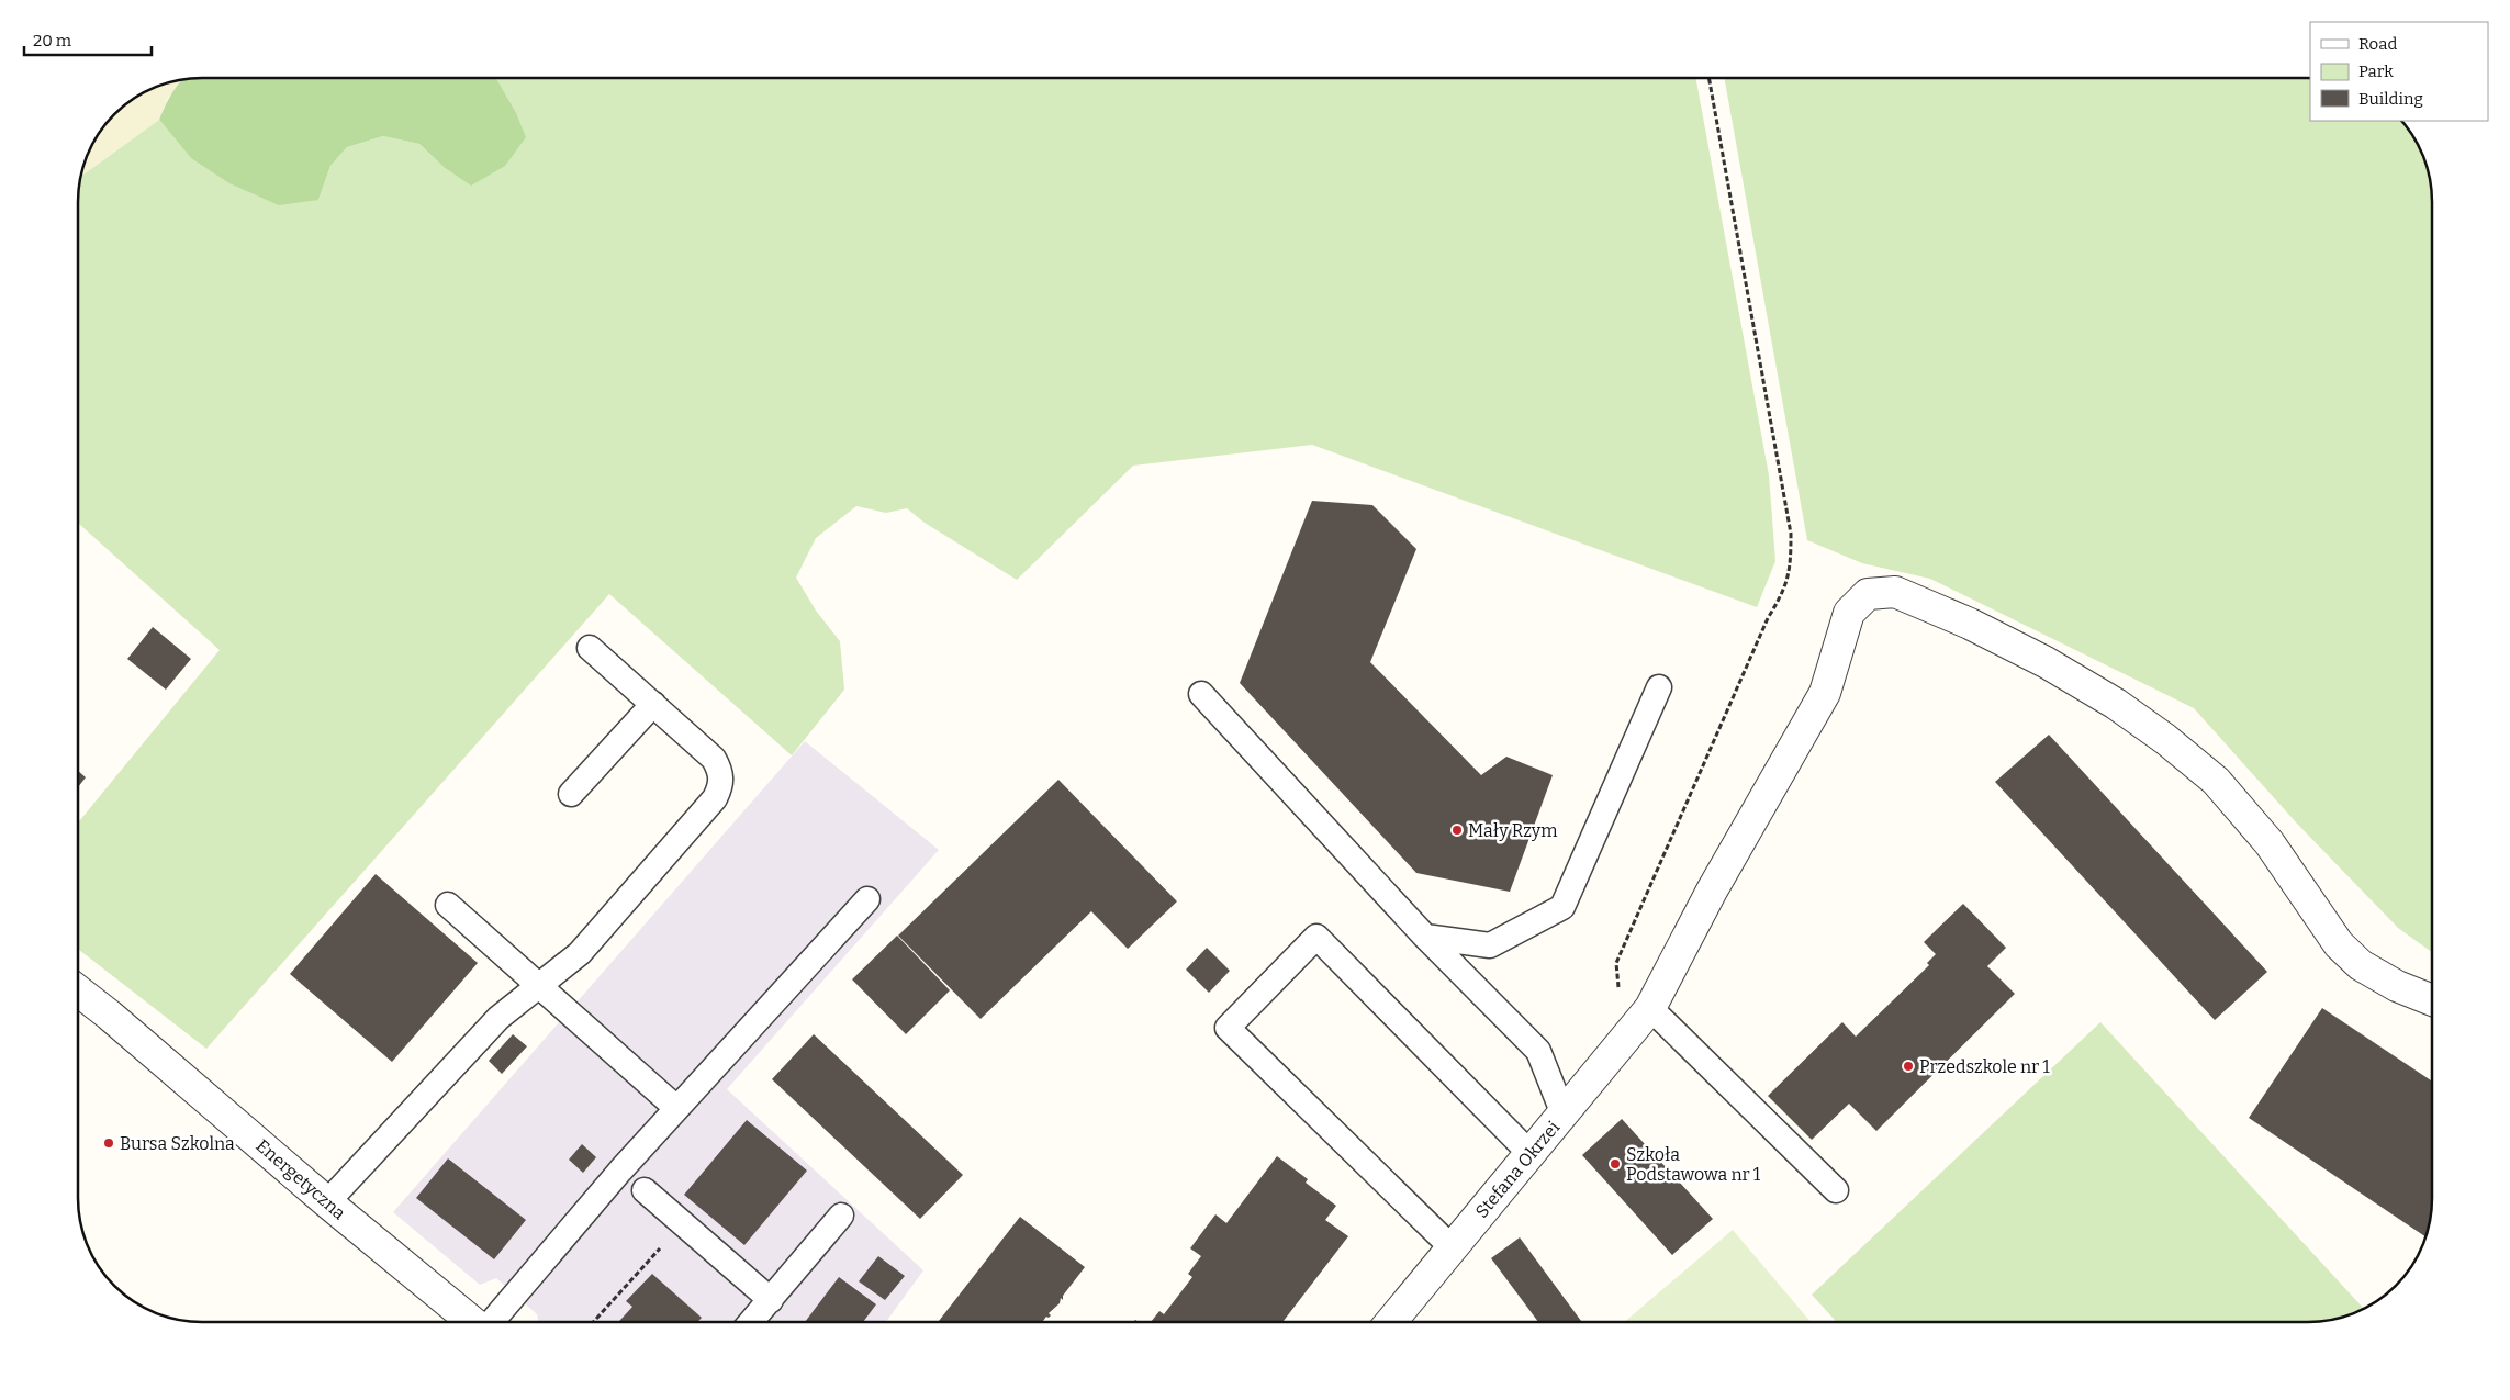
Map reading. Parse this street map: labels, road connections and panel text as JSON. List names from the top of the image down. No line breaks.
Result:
{"streets":{"street":["Stefana Okrzei","Energetyczna"]},"places":["Mały Rzym","Przedszkole nr 1","Bursa Szkolna","Szkoła Podstawowa nr 1"],"legend":["Road","Park","Building"],"scale_bar":"20 m"}
